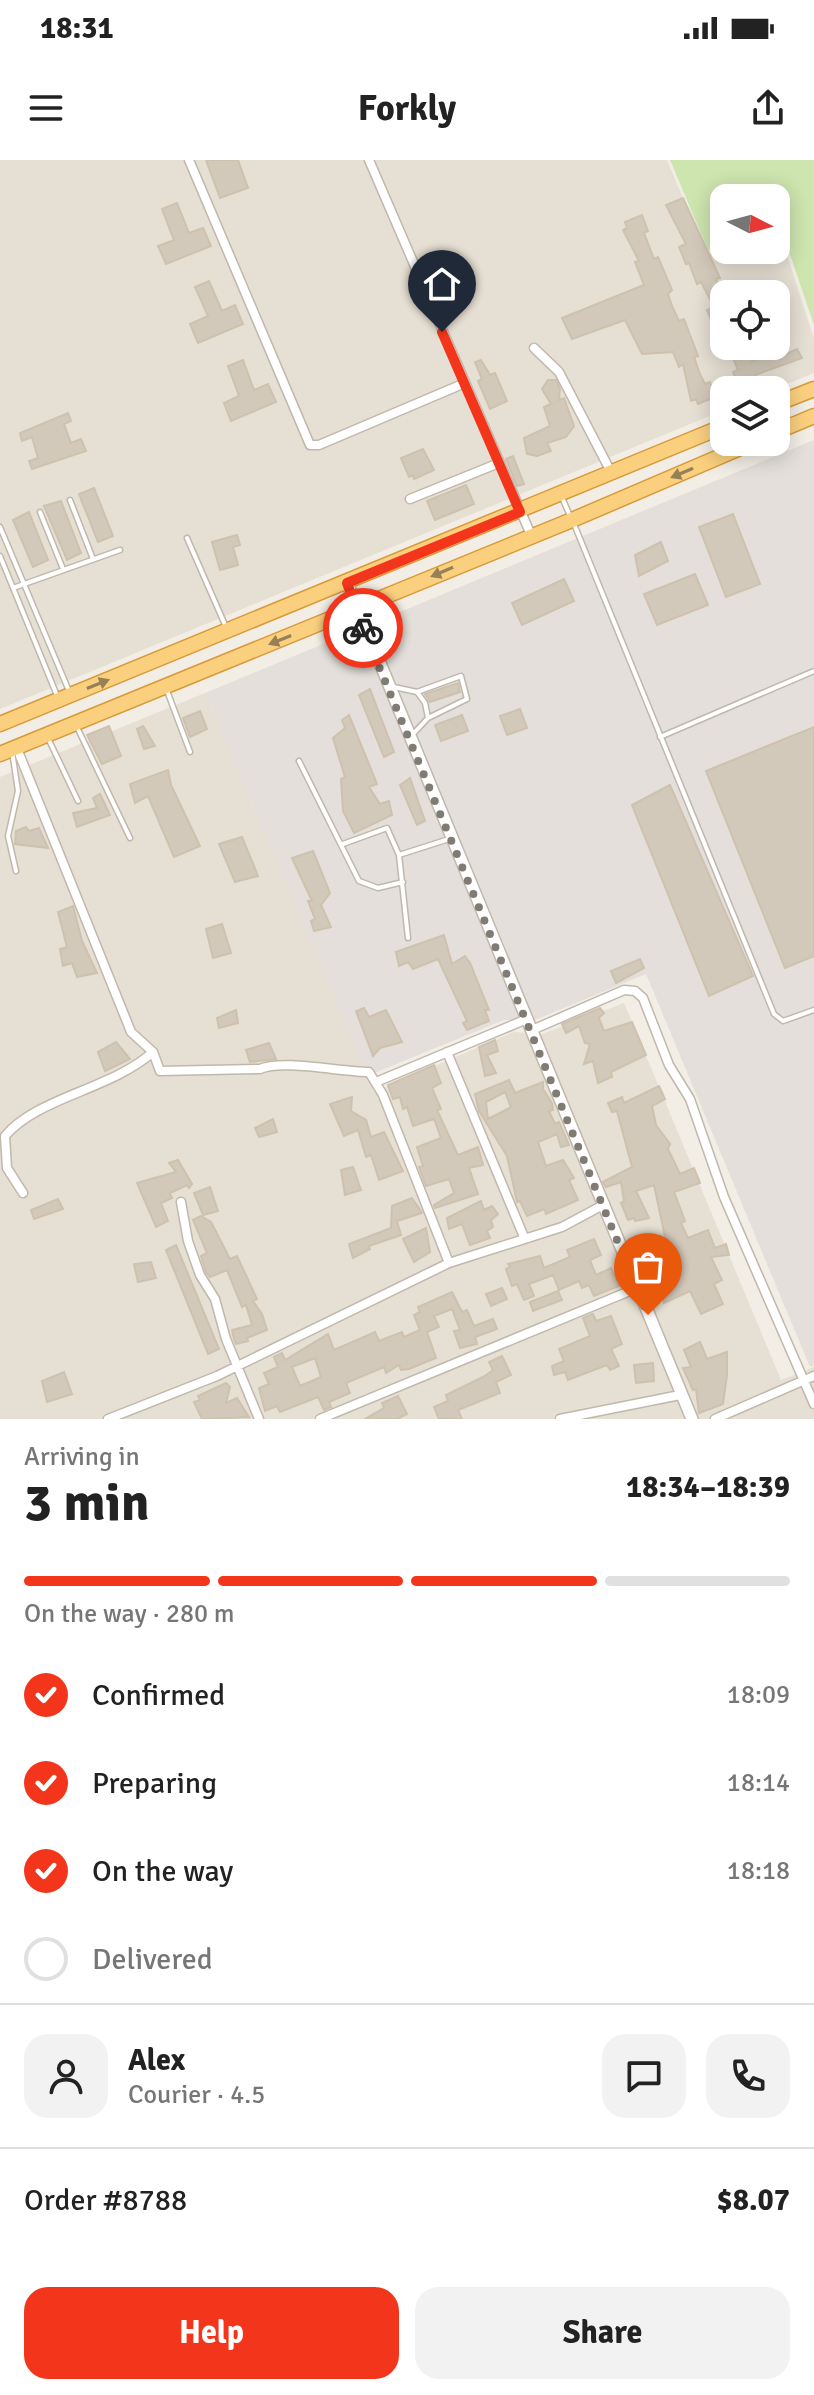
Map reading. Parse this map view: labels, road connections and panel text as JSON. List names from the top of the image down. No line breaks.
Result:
{"north":"right","page":{"status":"18:31","header":"Forkly","heading":["3 min","Arriving in","18:34–18:39"],"panel":["Alex","Courier · 4.5","Order #8788","$8.07"],"bar":"On the way · 280 m","list":[["Confirmed","18:09"],["Preparing","18:14"],["On the way","18:18"],"Delivered"],"buttons":["Help","Share"]}}
